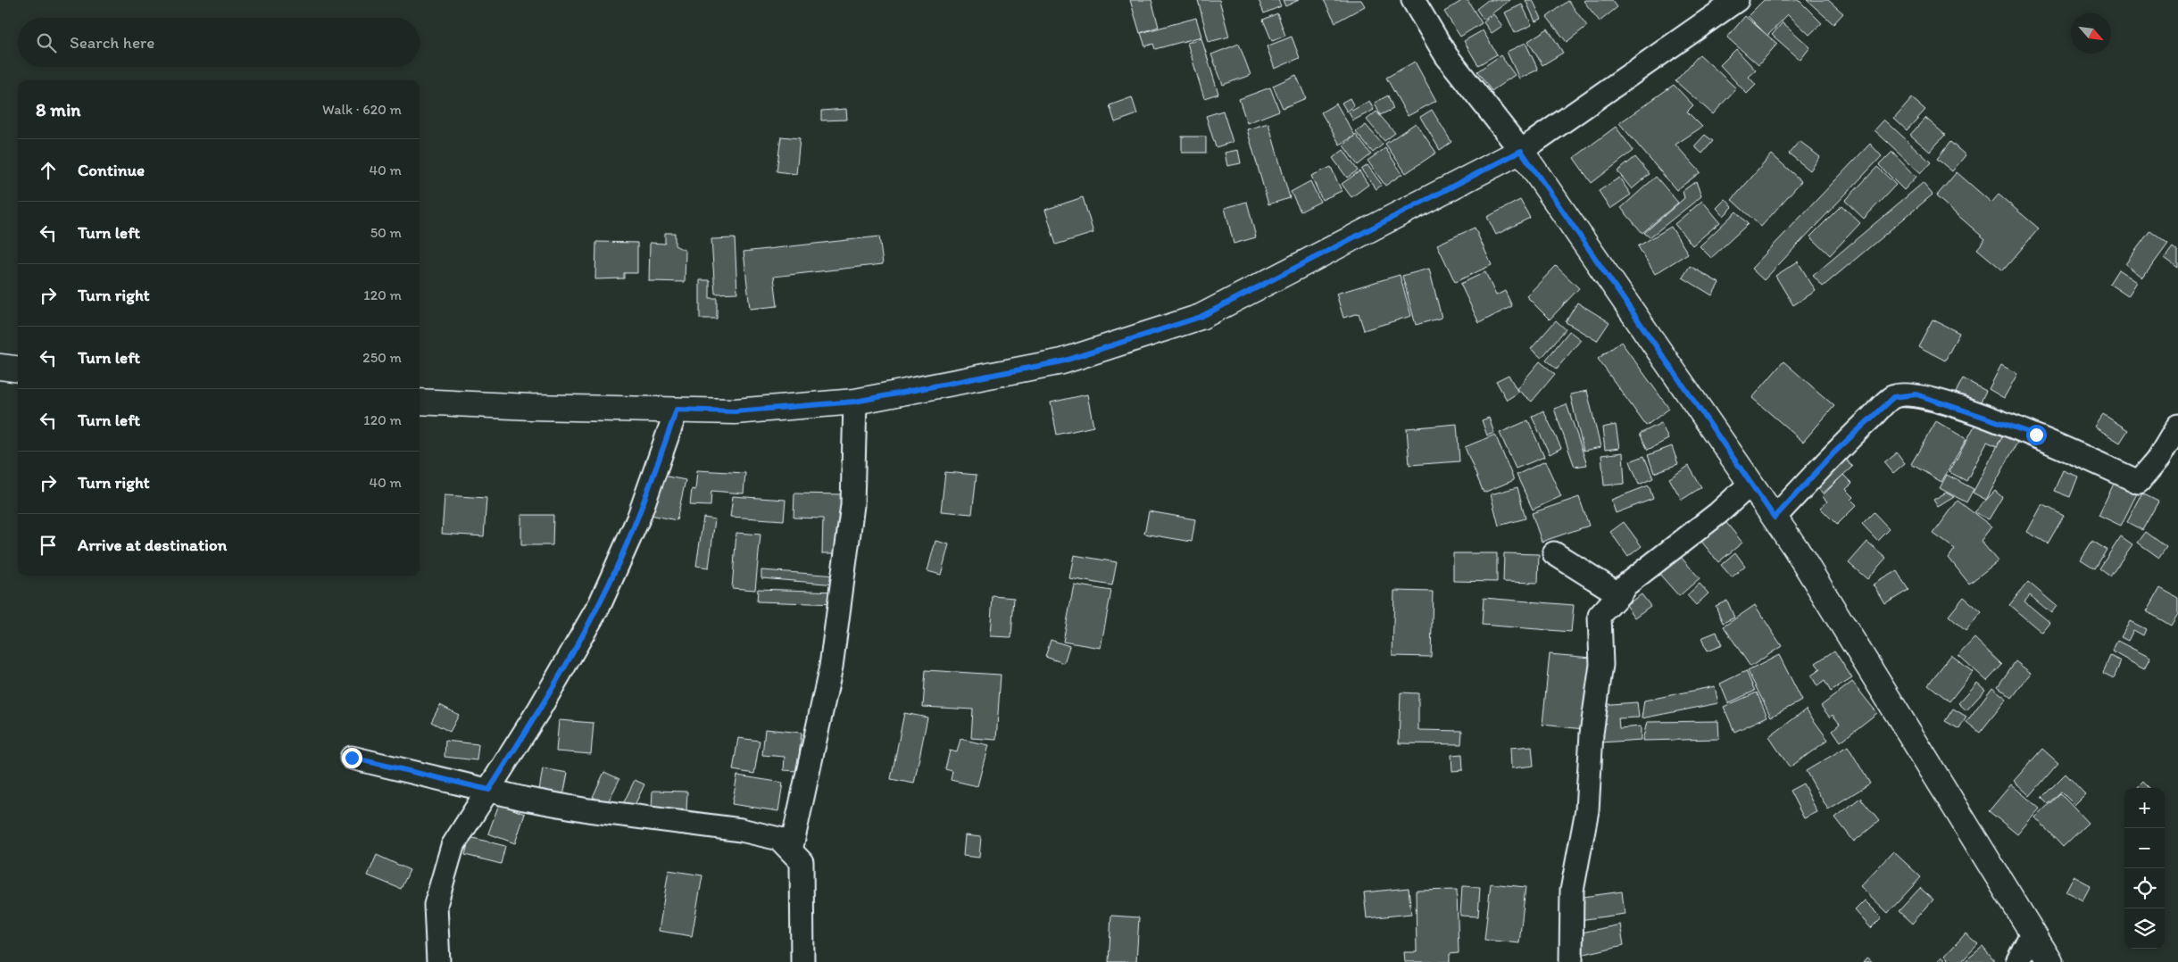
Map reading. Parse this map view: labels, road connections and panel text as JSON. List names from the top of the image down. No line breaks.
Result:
{"north":"bottom right","page":{"search":"Search here","heading":["8 min","Walk · 620 m"],"list":[["Continue","40 m"],["Turn left","50 m"],["Turn right","120 m"],["Turn left","250 m"],["Turn left","120 m"],["Turn right","40 m"],"Arrive at destination"],"map_buttons":["+","−"]}}
